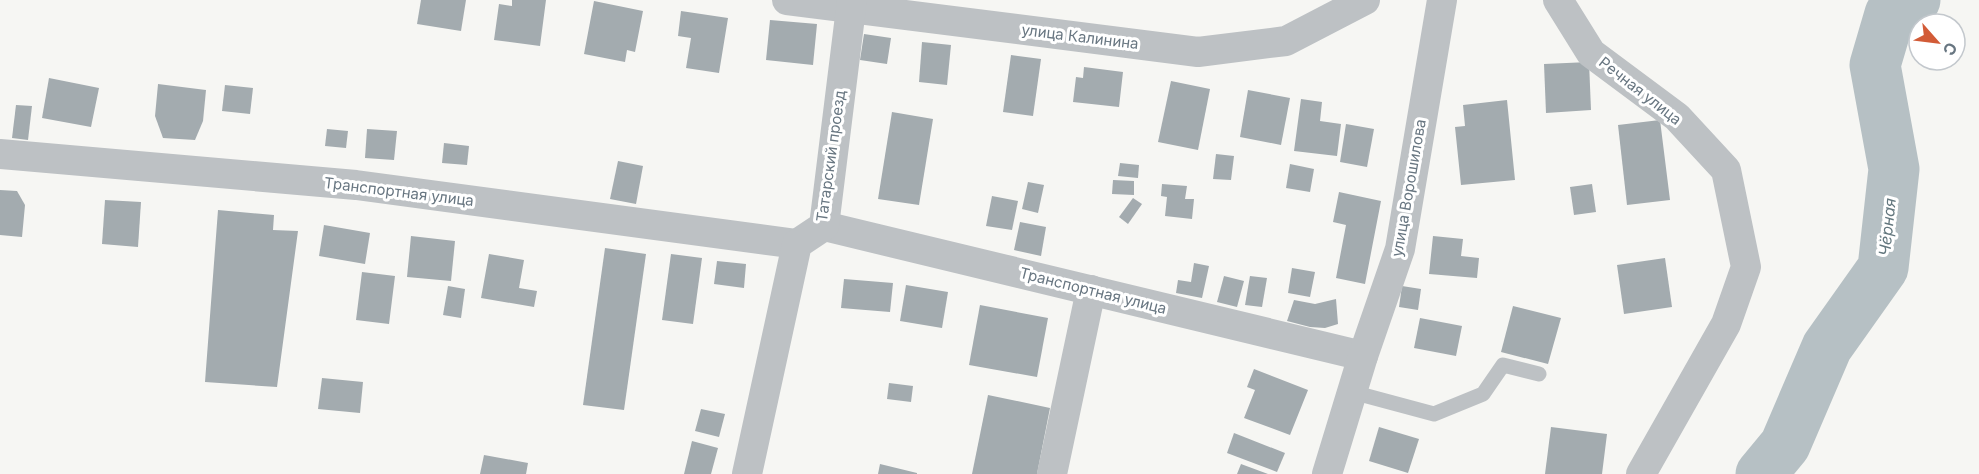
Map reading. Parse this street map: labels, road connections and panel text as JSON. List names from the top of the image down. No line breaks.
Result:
{"streets":{"street":["улица Калинина","Речная улица","Татарский проезд","улица Ворошилова","Транспортная улица"]},"crossings":[["улица Калинина","Татарский проезд"],["Татарский проезд","Транспортная улица"],["улица Ворошилова","Транспортная улица"]],"water":["Чёрная"],"north":"bottom right"}
